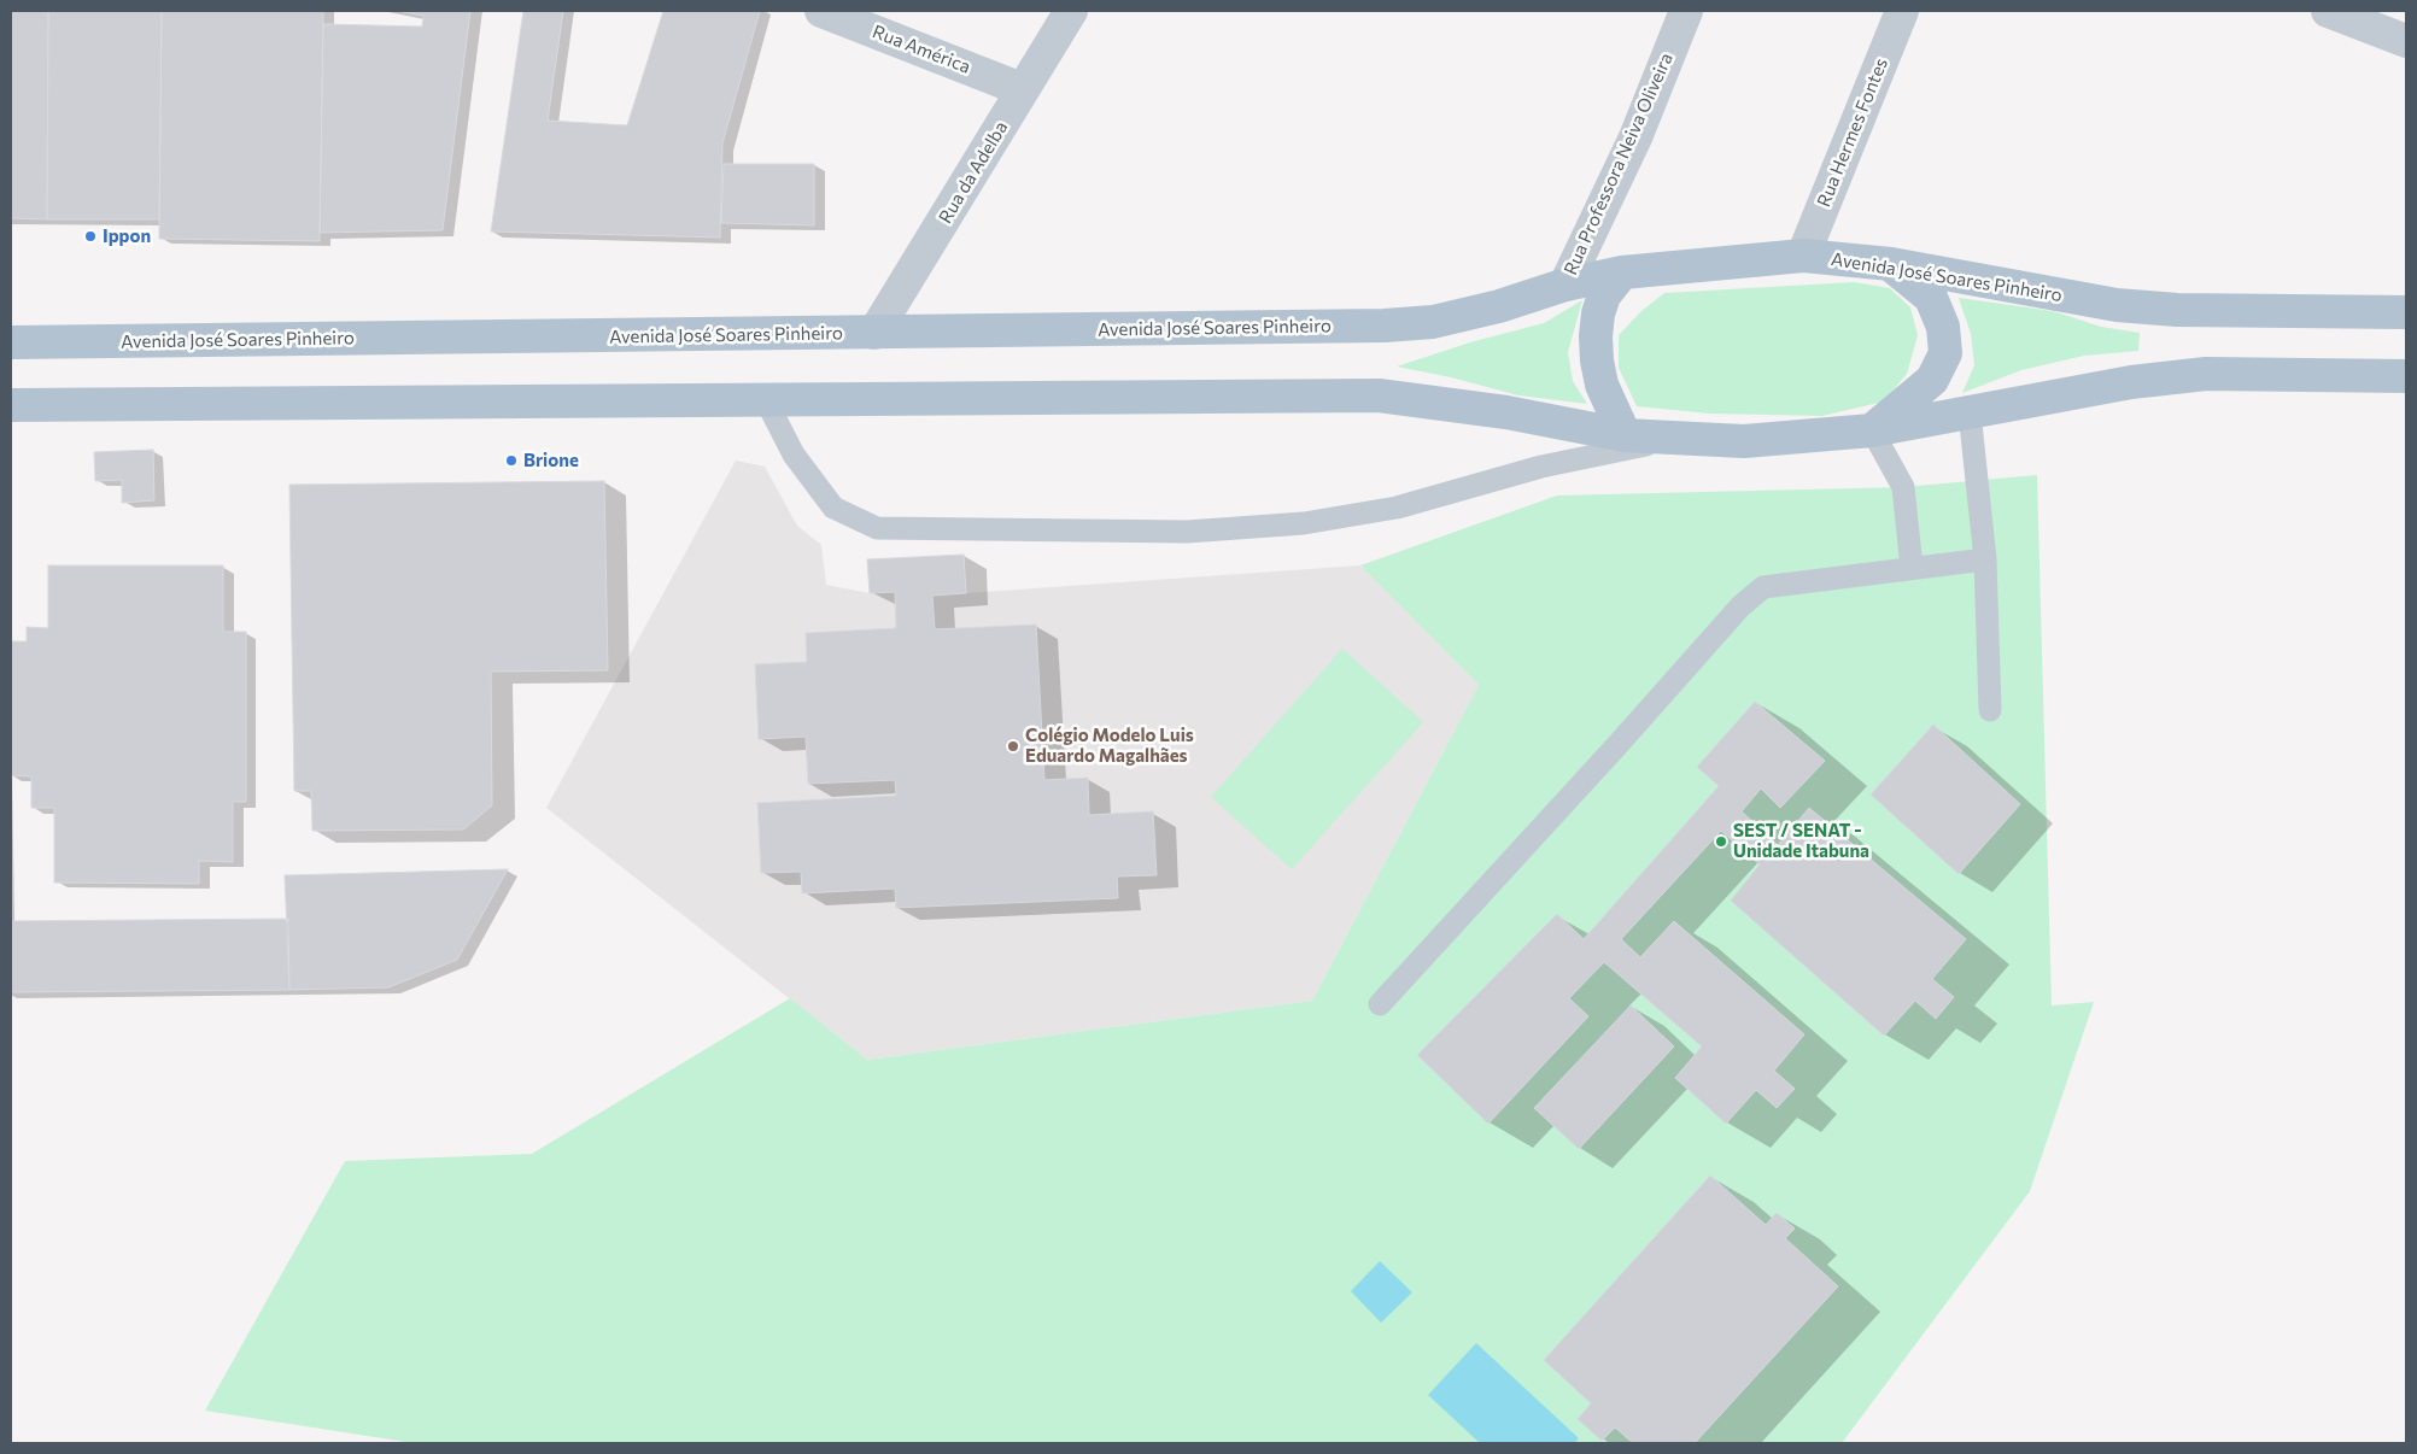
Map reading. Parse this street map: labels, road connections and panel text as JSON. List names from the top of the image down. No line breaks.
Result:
{"streets":{"main road":["Avenida José Soares Pinheiro"],"street":["Rua América","Rua Hermes Fontes","Rua Professora Neiva Oliveira","Rua da Adelba"]},"crossings":[["Rua América","Rua da Adelba"],["Rua Hermes Fontes","Avenida José Soares Pinheiro"],["Rua Professora Neiva Oliveira","Avenida José Soares Pinheiro"],["Rua da Adelba","Avenida José Soares Pinheiro"]],"places":["Ippon","Brione","Colégio Modelo Luis Eduardo Magalhães","SEST / SENAT - Unidade Itabuna"]}
